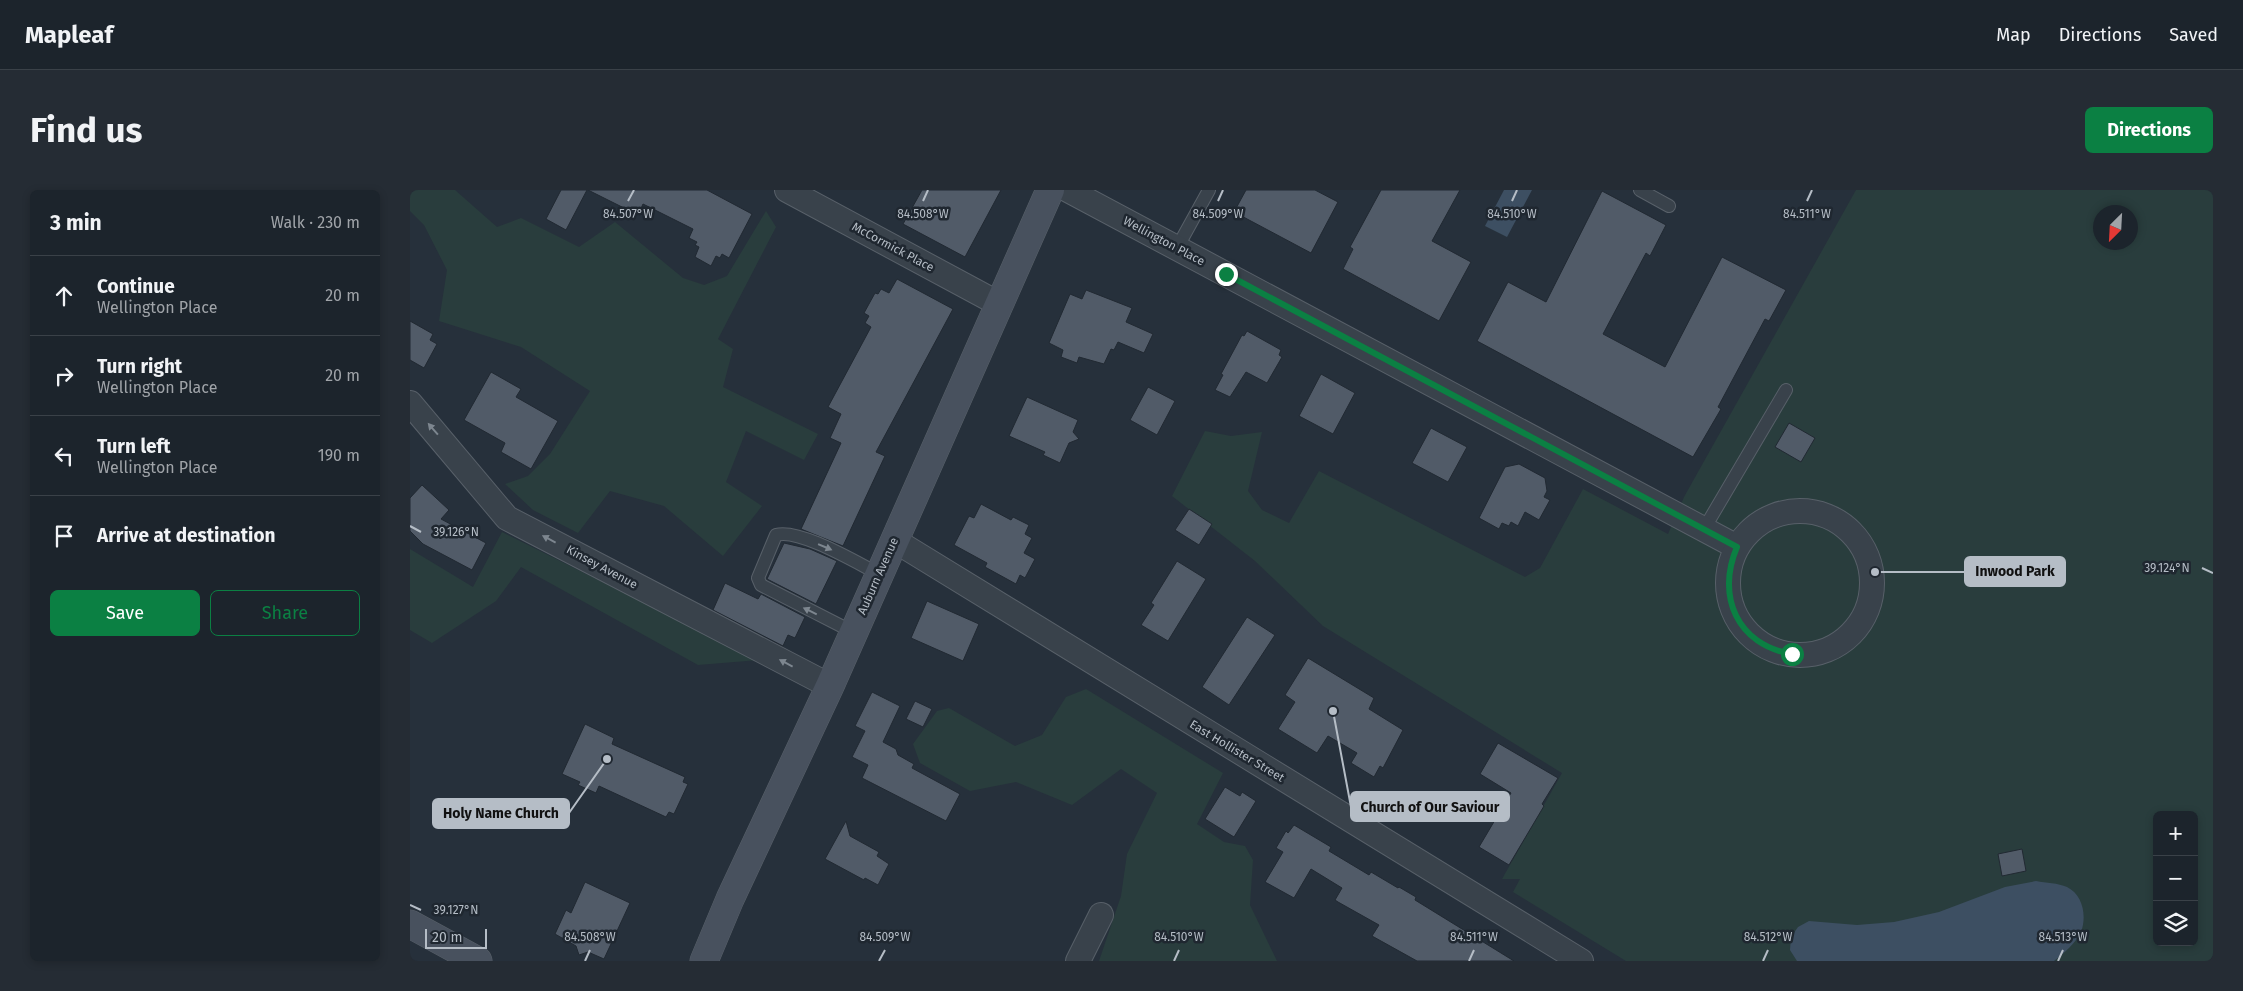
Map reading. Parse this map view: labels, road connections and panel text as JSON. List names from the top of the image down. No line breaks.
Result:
{"streets":{"main road":["Auburn Avenue"],"street":["Wellington Place","McCormick Place","Kinsey Avenue","East Hollister Street"]},"crossings":[["McCormick Place","Auburn Avenue"],["Kinsey Avenue","Auburn Avenue"],["Auburn Avenue","East Hollister Street"]],"one_way":["Kinsey Avenue"],"places":["Inwood Park","Church of Our Saviour","Holy Name Church"],"scale_bar":"20 m","north":"bottom left","page":{"header":"Mapleaf","nav":["Map","Directions","Saved"],"buttons":["Directions",["Save","Share"]],"title":"Find us","heading":["3 min","Walk · 230 m"],"list":[["Continue","Wellington Place","20 m"],["Turn right","Wellington Place","20 m"],["Turn left","Wellington Place","190 m"],"Arrive at destination"],"map_buttons":["+","−"],"scale":"20 m"},"coordinates":["84.507°W","84.508°W","84.510°W","84.511°W","84.509°W","39.126°N","39.124°N","39.127°N","84.512°W","84.513°W"]}
